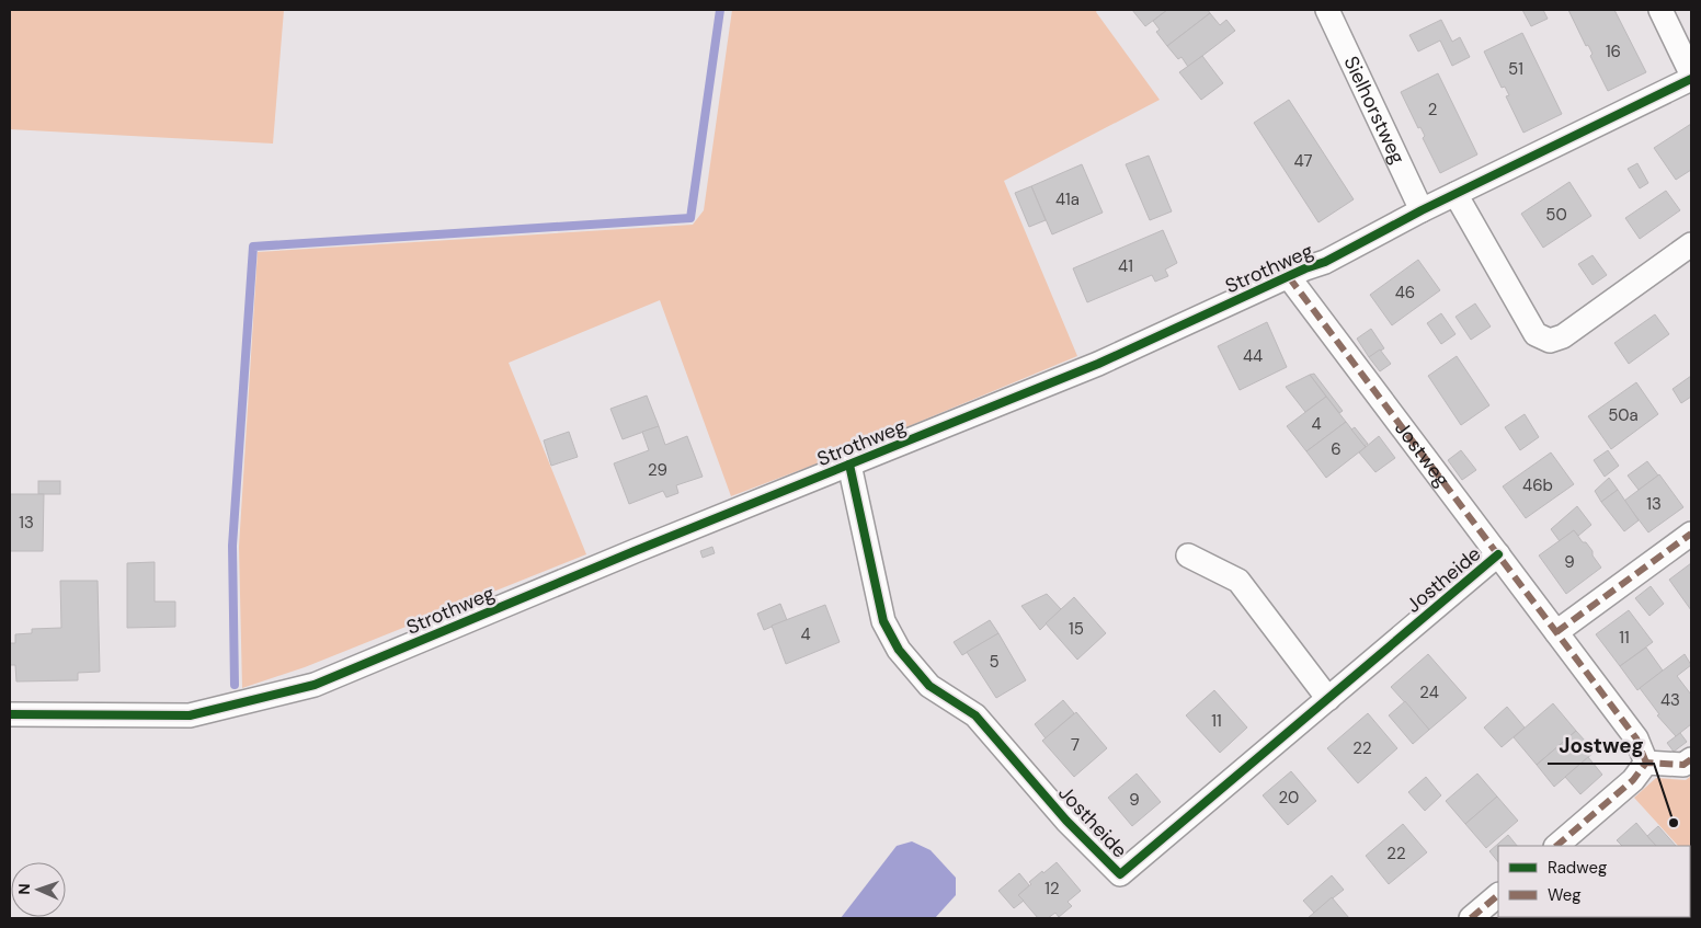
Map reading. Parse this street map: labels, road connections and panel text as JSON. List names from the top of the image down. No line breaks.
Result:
{"streets":{"street":["Sielhorstweg","Strothweg","Jostweg","Jostheide"]},"crossings":[["Sielhorstweg","Strothweg"],["Strothweg","Jostweg"],["Strothweg","Jostheide"],["Jostweg","Jostheide"]],"places":["Jostweg"],"house_numbers":["16","51","2","47","41a","50","41","46","44","50a","4","6","29","46b","13","13","9","15","4","11","5","24","43","11","7","22","20","9","22","12"],"legend":["Radweg","Weg"],"north":"left"}
